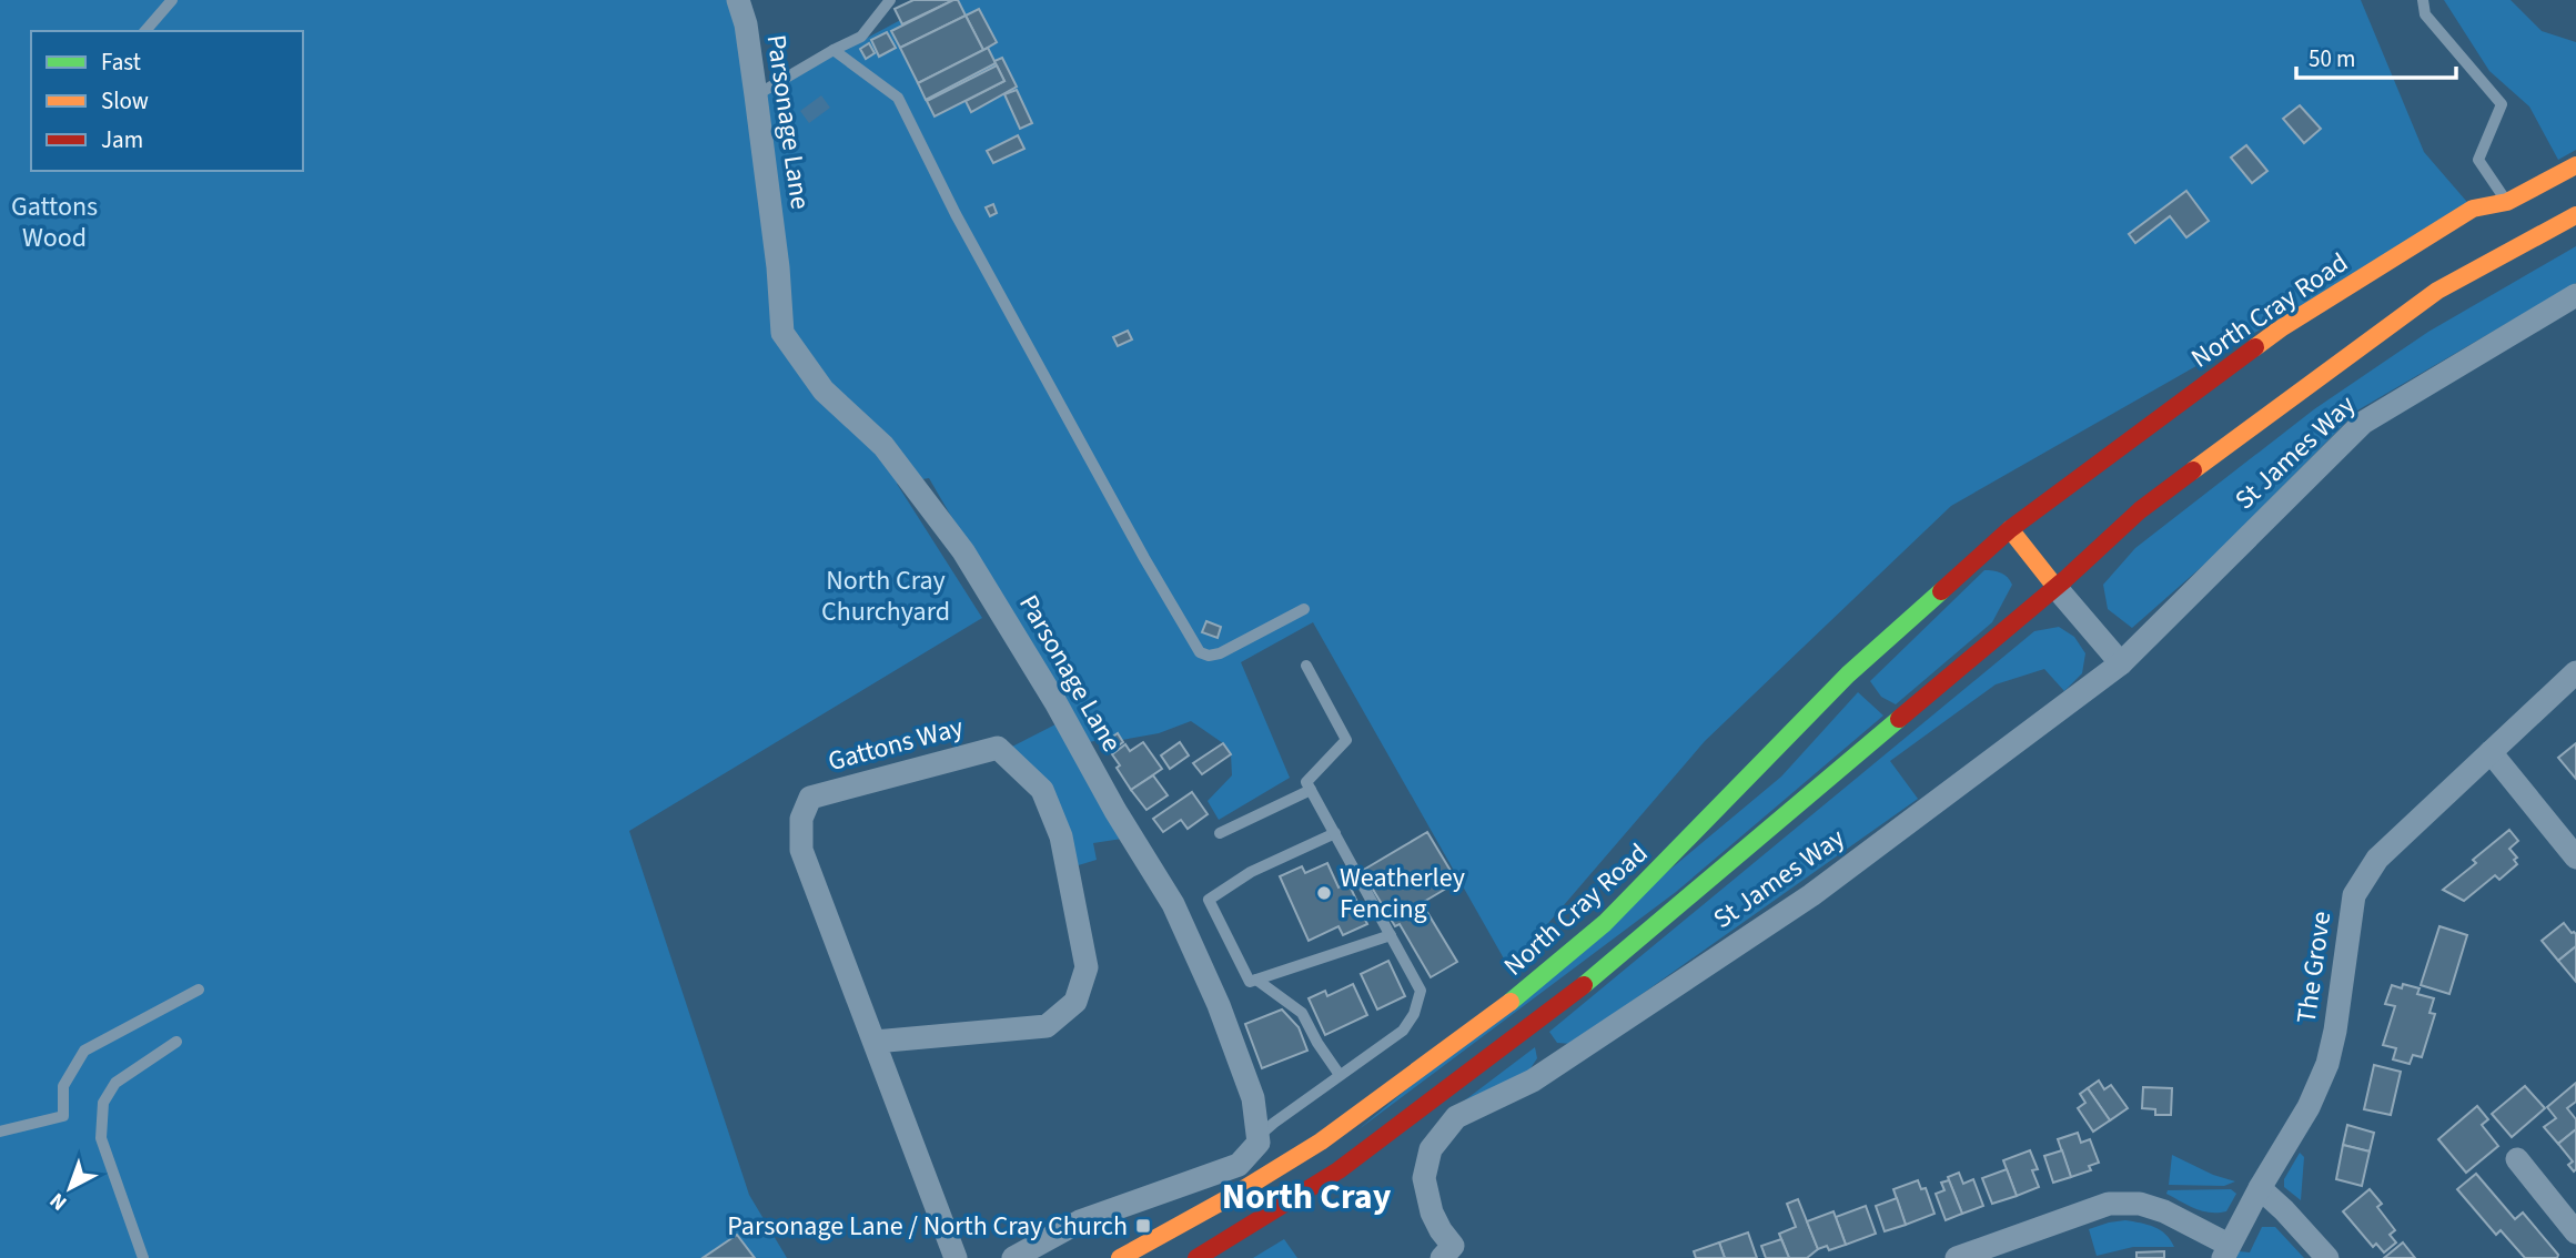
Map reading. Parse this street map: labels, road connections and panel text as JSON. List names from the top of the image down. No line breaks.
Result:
{"streets":{"main road":["North Cray Road"],"street":["Parsonage Lane","St James Way","Gattons Way","The Grove"]},"districts":["North Cray"],"parks":["Gattons Wood","North Cray Churchyard"],"places":{"other":["Weatherley Fencing"],"transit":["Parsonage Lane / North Cray Church"]},"legend":["Fast","Slow","Jam"],"scale_bar":"50 m","north":"bottom left"}
